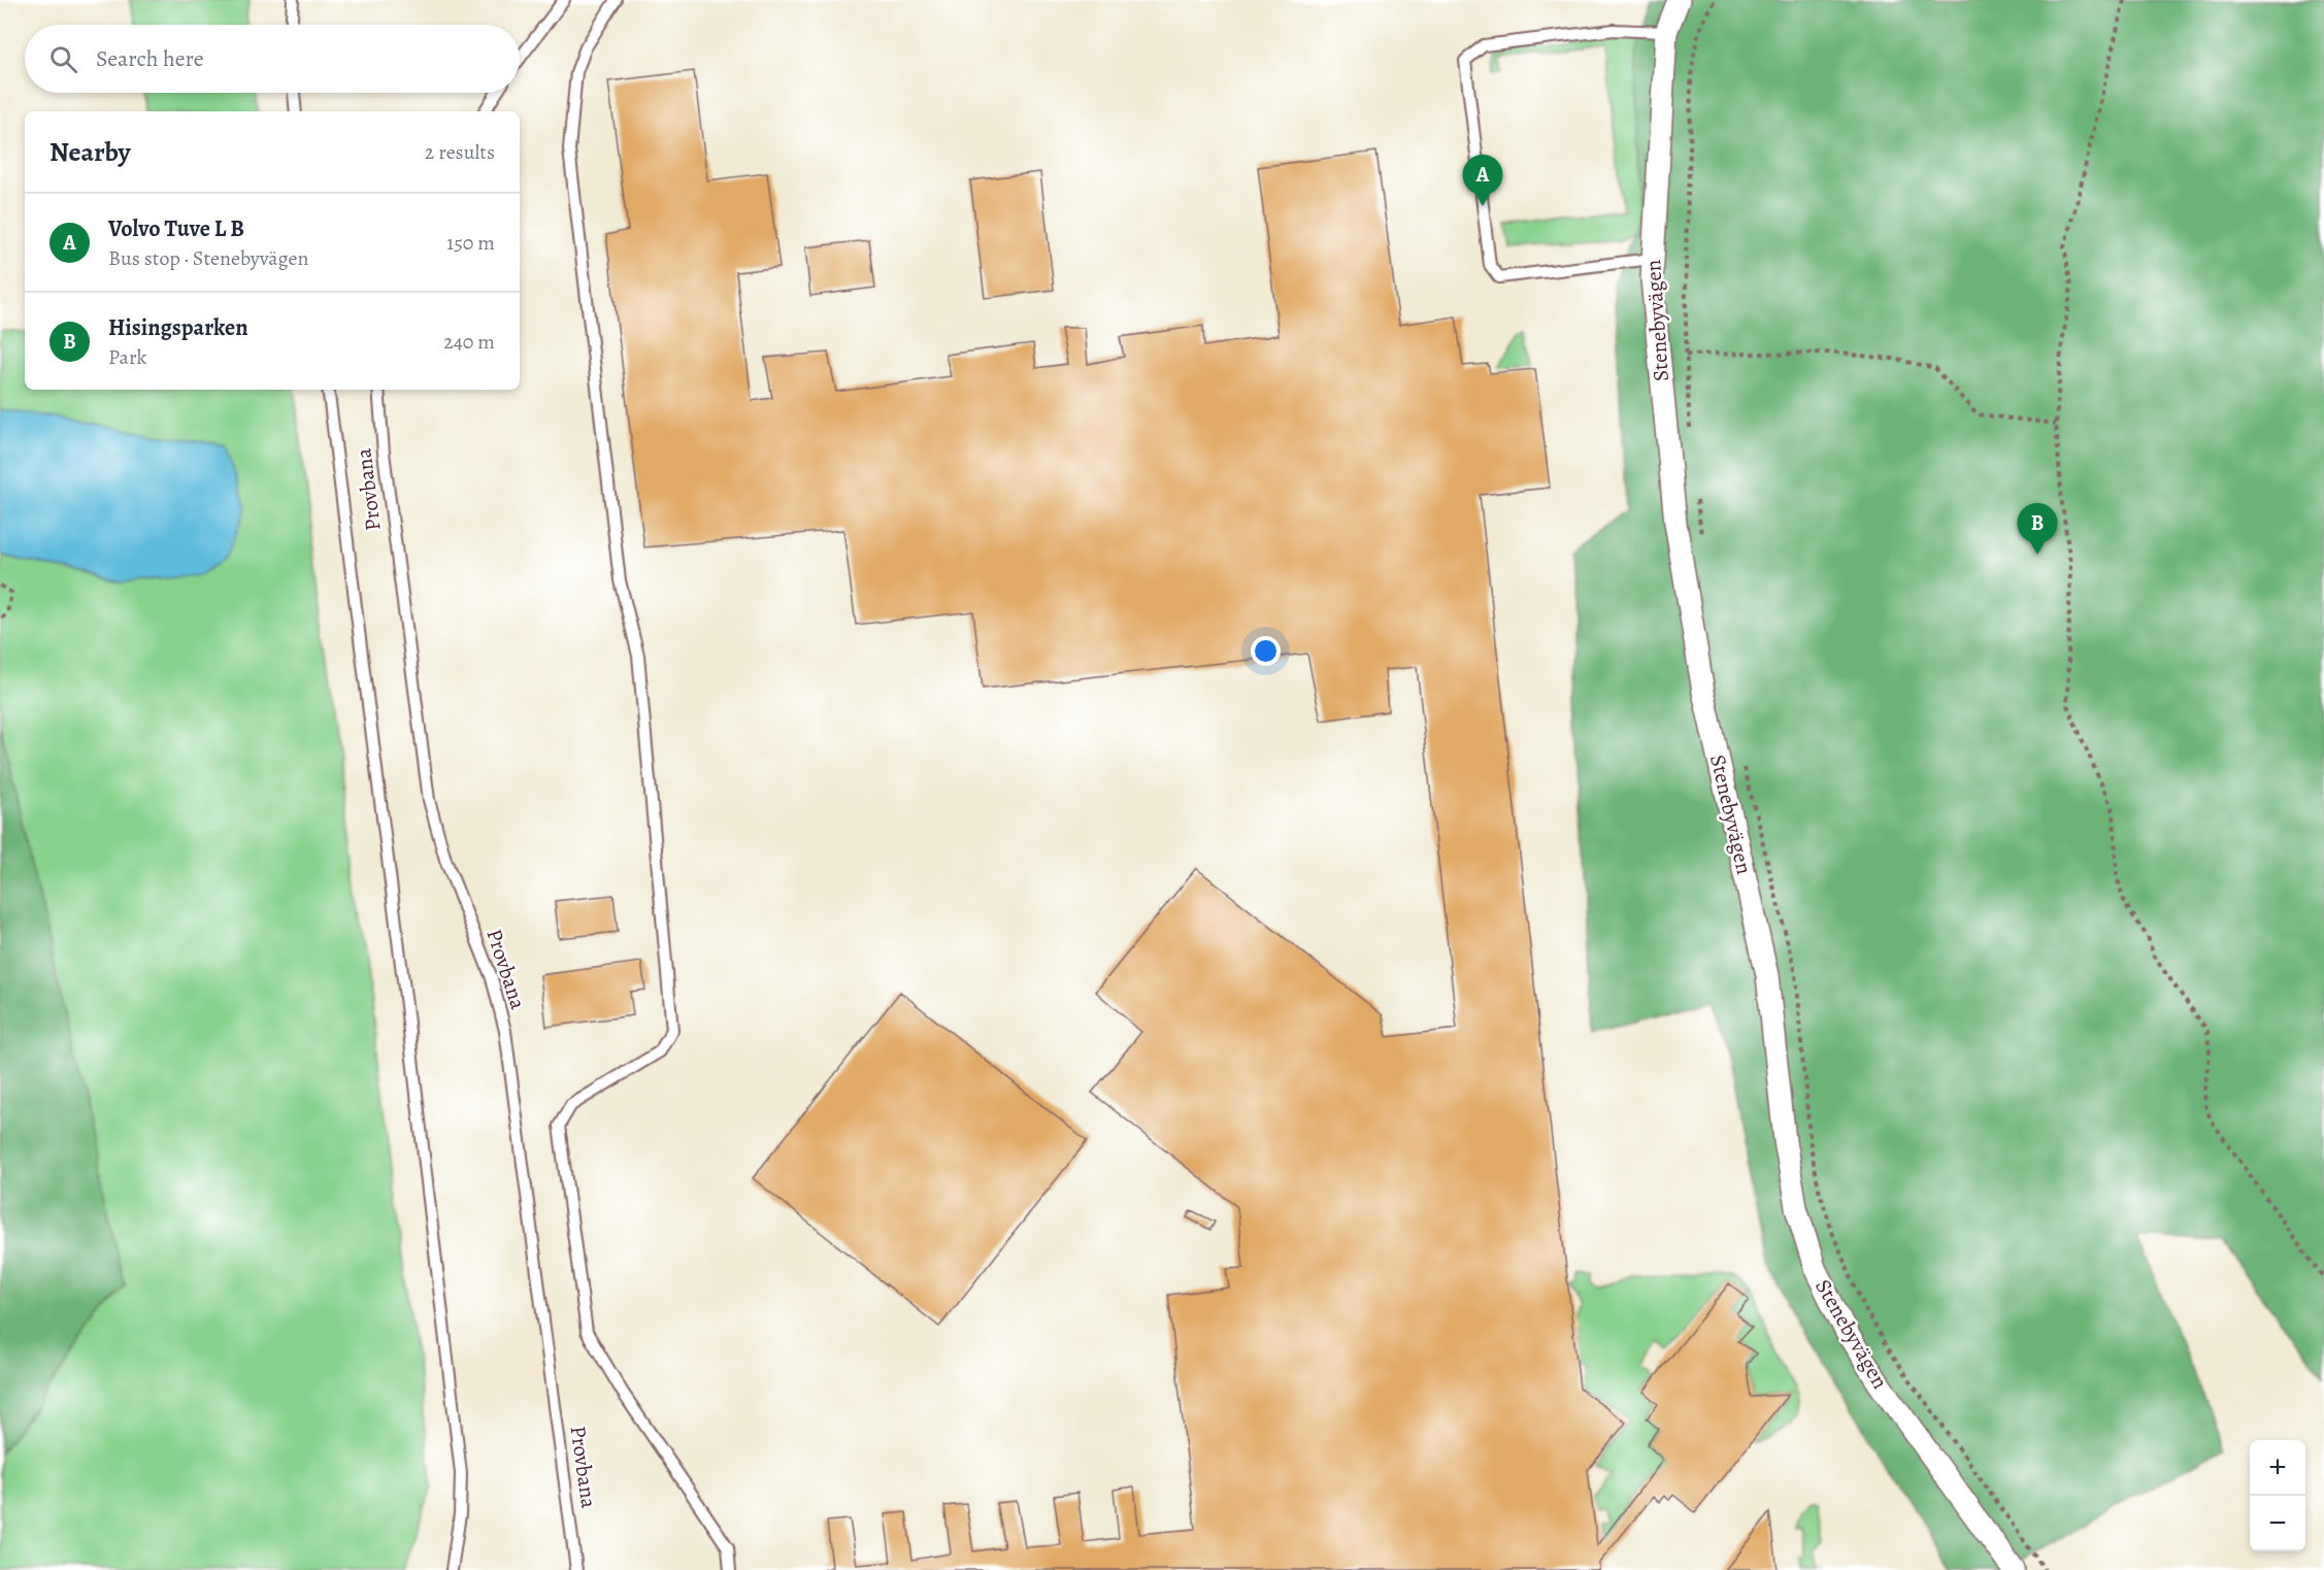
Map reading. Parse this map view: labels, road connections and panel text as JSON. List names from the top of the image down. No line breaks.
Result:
{"streets":{"street":["Stenebyvägen"],"lane":["Provbana"]},"page":{"search":"Search here","heading":["Nearby","2 results"],"pins":["A","B"],"list":[{"mark":"A","name":"Volvo Tuve L B","note":"Bus stop · Stenebyvägen","value":"150 m"},{"mark":"B","name":"Hisingsparken","note":"Park","value":"240 m"}],"map_buttons":["+","−"]}}
